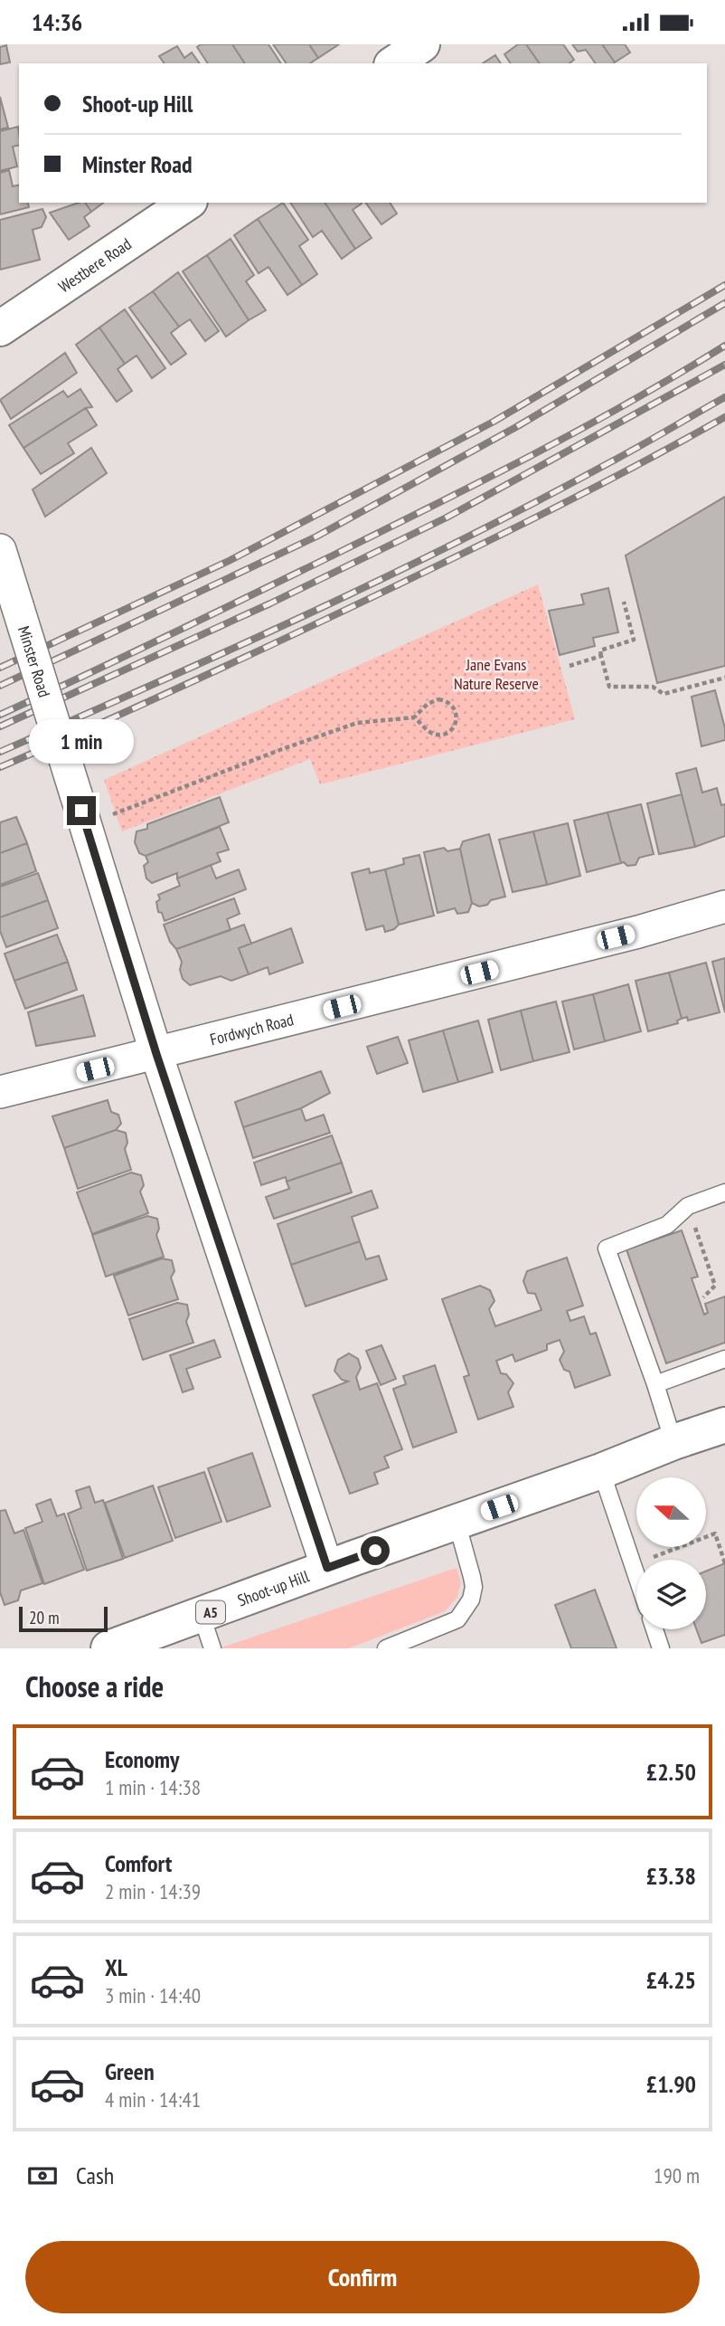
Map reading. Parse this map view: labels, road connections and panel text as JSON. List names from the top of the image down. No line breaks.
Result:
{"streets":{"main road":["Westbere Road","Shoot-up Hill","A5"],"street":["Minster Road","Fordwych Road"]},"crossings":[["Minster Road","Fordwych Road"],["Minster Road","Shoot-up Hill"]],"parks":["Jane Evans Nature Reserve"],"scale_bar":"20 m","north":"left","page":{"status":"14:36","banner":["Shoot-up Hill","Minster Road"],"bubble":"1 min","scale":"20 m","heading":"Choose a ride","list":[{"name":"Economy","note":"1 min · 14:38","value":"£2.50"},{"name":"Comfort","note":"2 min · 14:39","value":"£3.38"},{"name":"XL","note":"3 min · 14:40","value":"£4.25"},{"name":"Green","note":"4 min · 14:41","value":"£1.90"}],"pay":["Cash","190 m"],"buttons":"Confirm"}}
